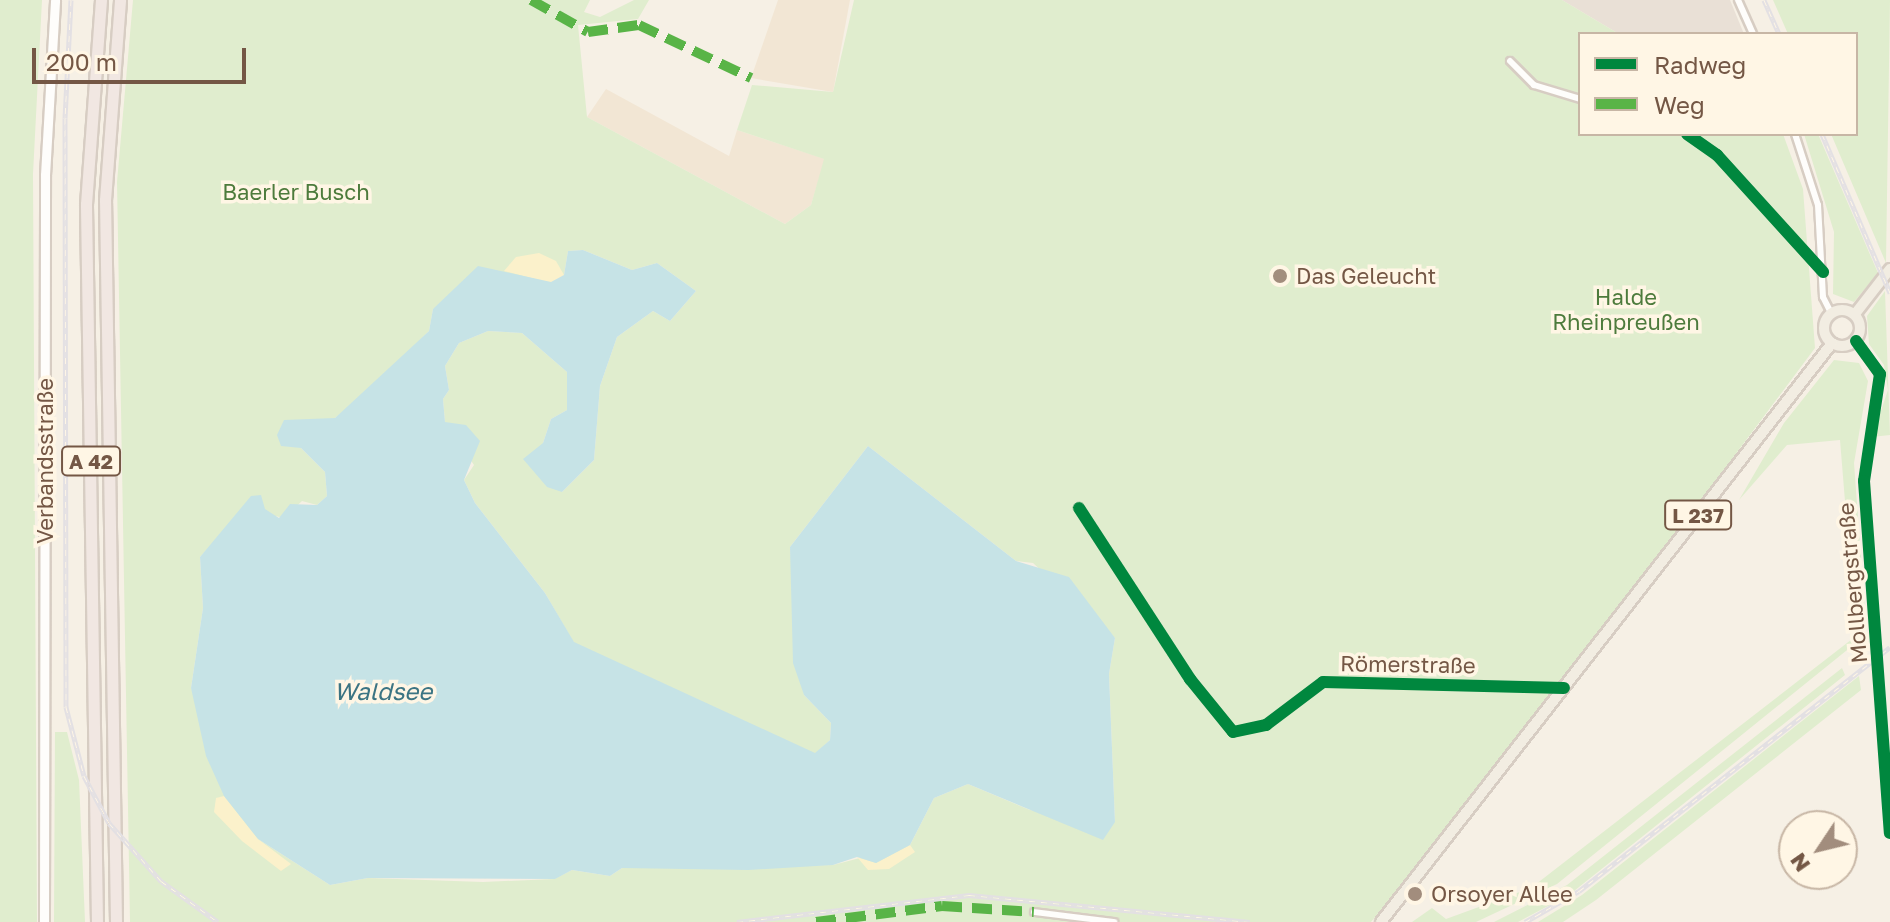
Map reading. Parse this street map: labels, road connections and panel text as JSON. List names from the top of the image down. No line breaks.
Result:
{"streets":{"highway":["A 42"],"main road":["Verbandsstraße","L 237"],"street":["Mollbergstraße","Römerstraße"]},"crossings":[["L 237","Mollbergstraße"],["L 237","Römerstraße"]],"water":["Waldsee"],"parks":["Baerler Busch","Halde Rheinpreußen"],"places":["Das Geleucht","Orsoyer Allee"],"legend":["Radweg","Weg"],"scale_bar":"200 m","north":"bottom left"}
